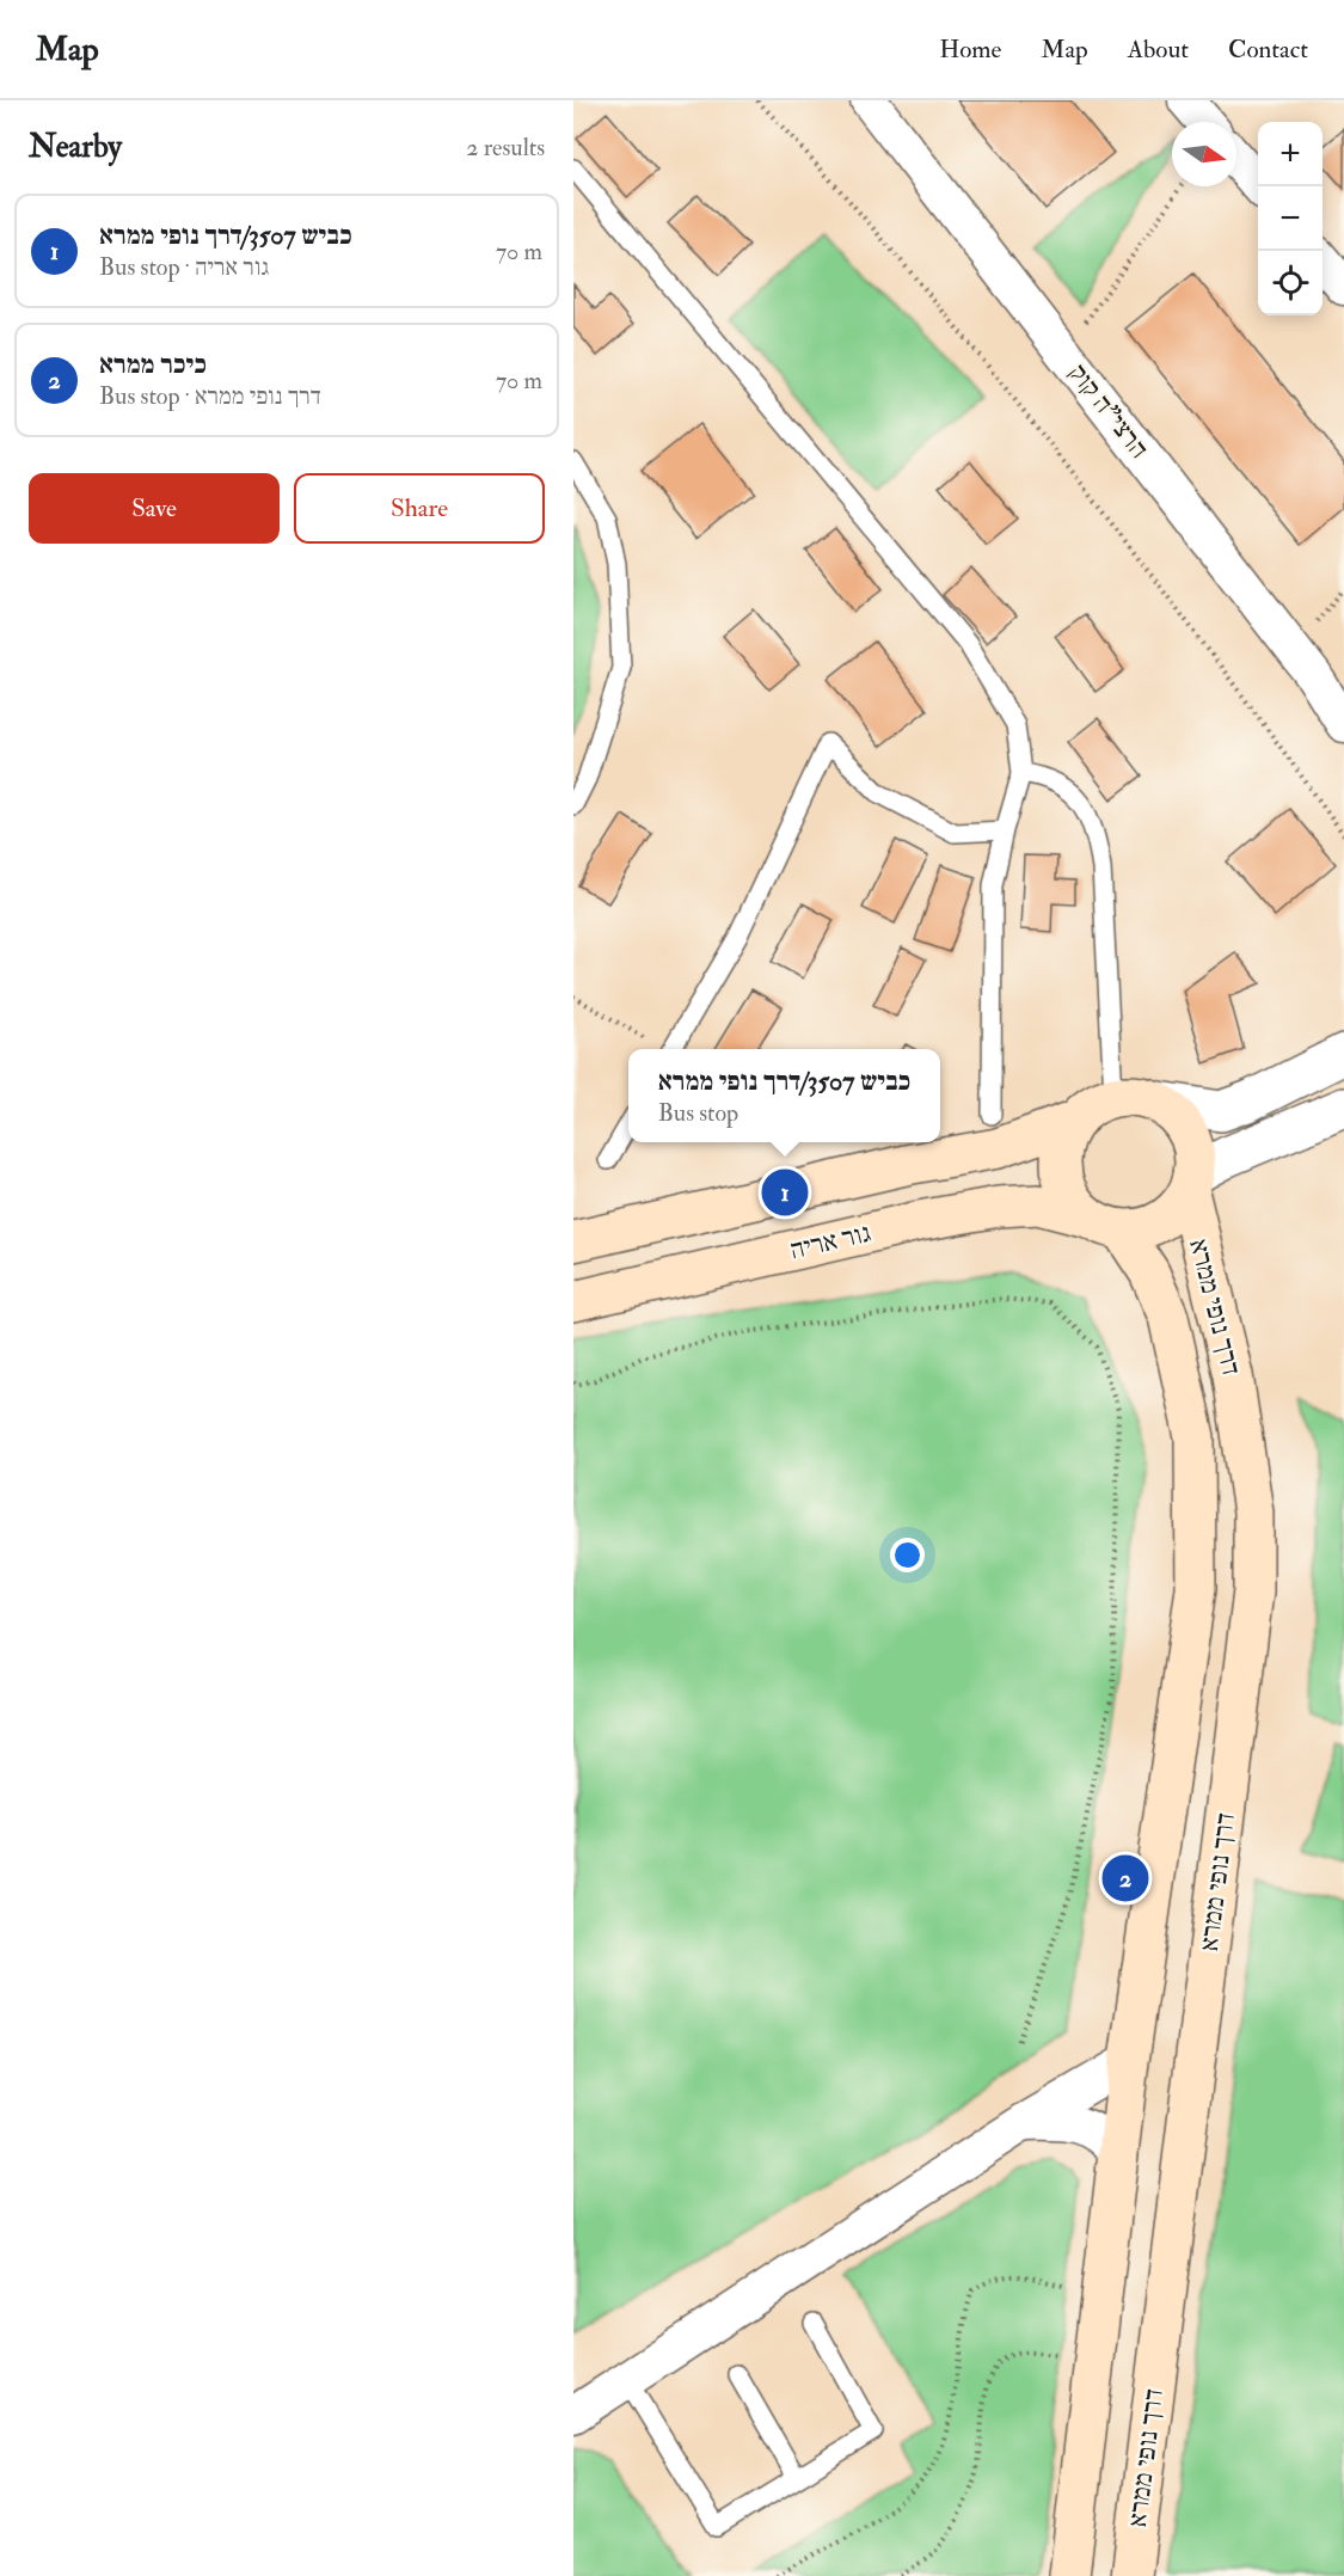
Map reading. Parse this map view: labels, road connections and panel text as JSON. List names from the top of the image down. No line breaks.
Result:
{"streets":{"main road":["גור אריה","דרך נופי ממרא"],"street":["הרצי\"ה קוק"]},"crossings":[["גור אריה","דרך נופי ממרא"]],"north":"right","page":{"header":"Map","nav":["Home","Map","About","Contact"],"heading":["Nearby","2 results"],"map_buttons":["+","−"],"list":[{"mark":"1","name":"כביש 3507/דרך נופי ממרא","note":"Bus stop · גור אריה","value":"70 m"},{"mark":"2","name":"כיכר ממרא","note":"Bus stop · דרך נופי ממרא","value":"70 m"}],"buttons":["Save","Share"],"popup":["כביש 3507/דרך נופי ממרא","Bus stop"],"pins":["1","2"]}}
